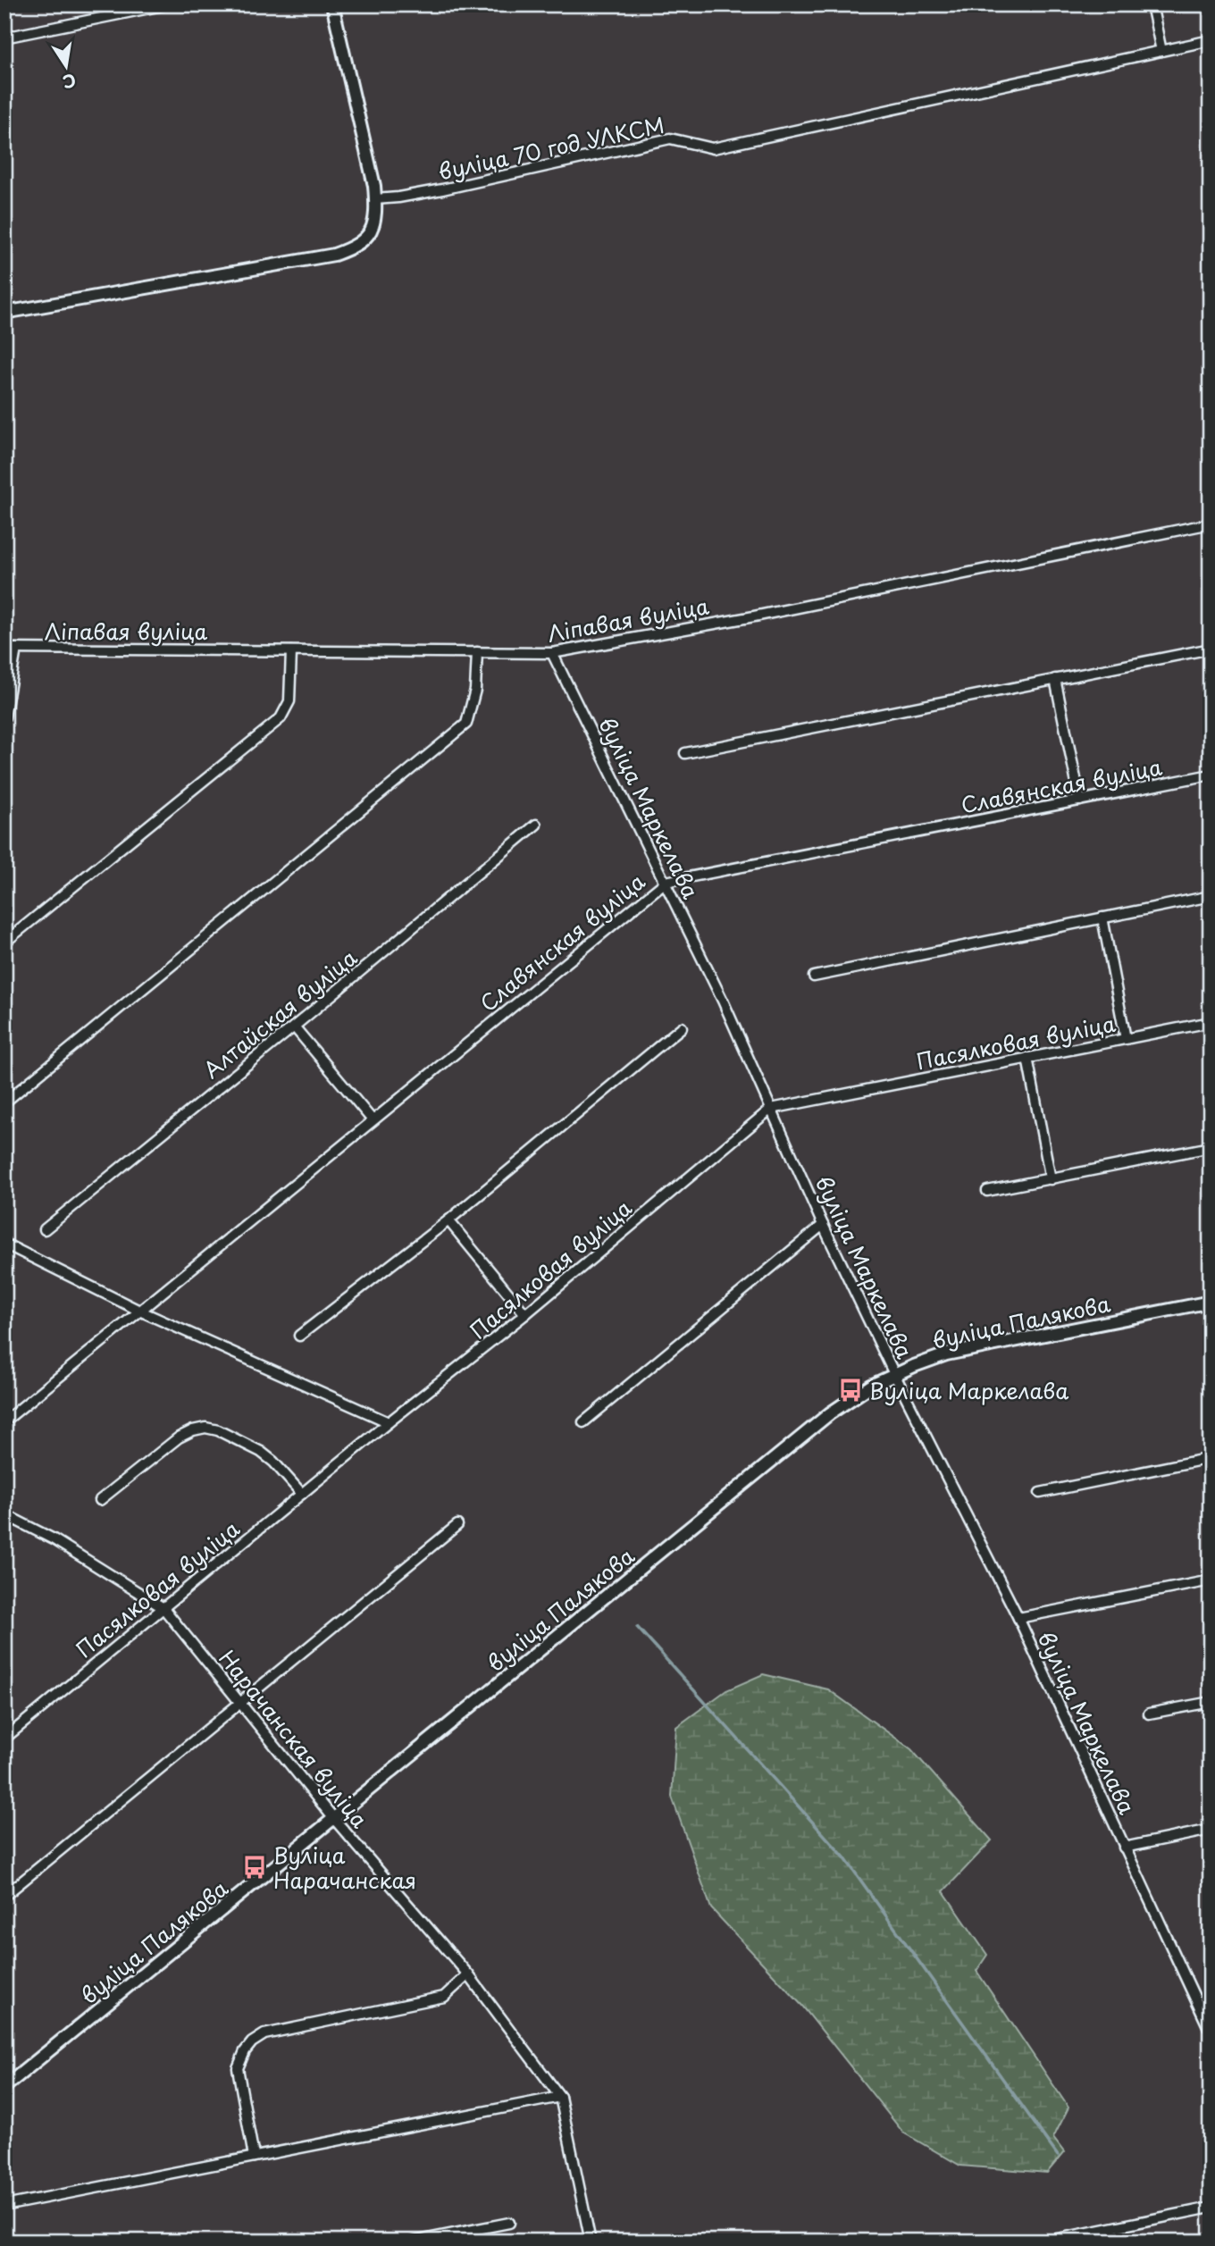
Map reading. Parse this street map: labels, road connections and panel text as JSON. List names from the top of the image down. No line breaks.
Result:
{"streets":{"street":["вуліца 70 год УЛКСМ","Ліпавая вуліца","Славянская вуліца","вуліца Маркелава","Алтайская вуліца","Пасялковая вуліца","вуліца Палякова","Нарачанская вуліца"]},"crossings":[["Ліпавая вуліца","вуліца Маркелава"],["Славянская вуліца","вуліца Маркелава"],["вуліца Маркелава","Пасялковая вуліца"],["вуліца Маркелава","вуліца Палякова"],["Пасялковая вуліца","Нарачанская вуліца"],["вуліца Палякова","Нарачанская вуліца"]],"places":{"bus stop":["Вуліца Маркелава","Вуліца Нарачанская"]},"north":"bottom"}
